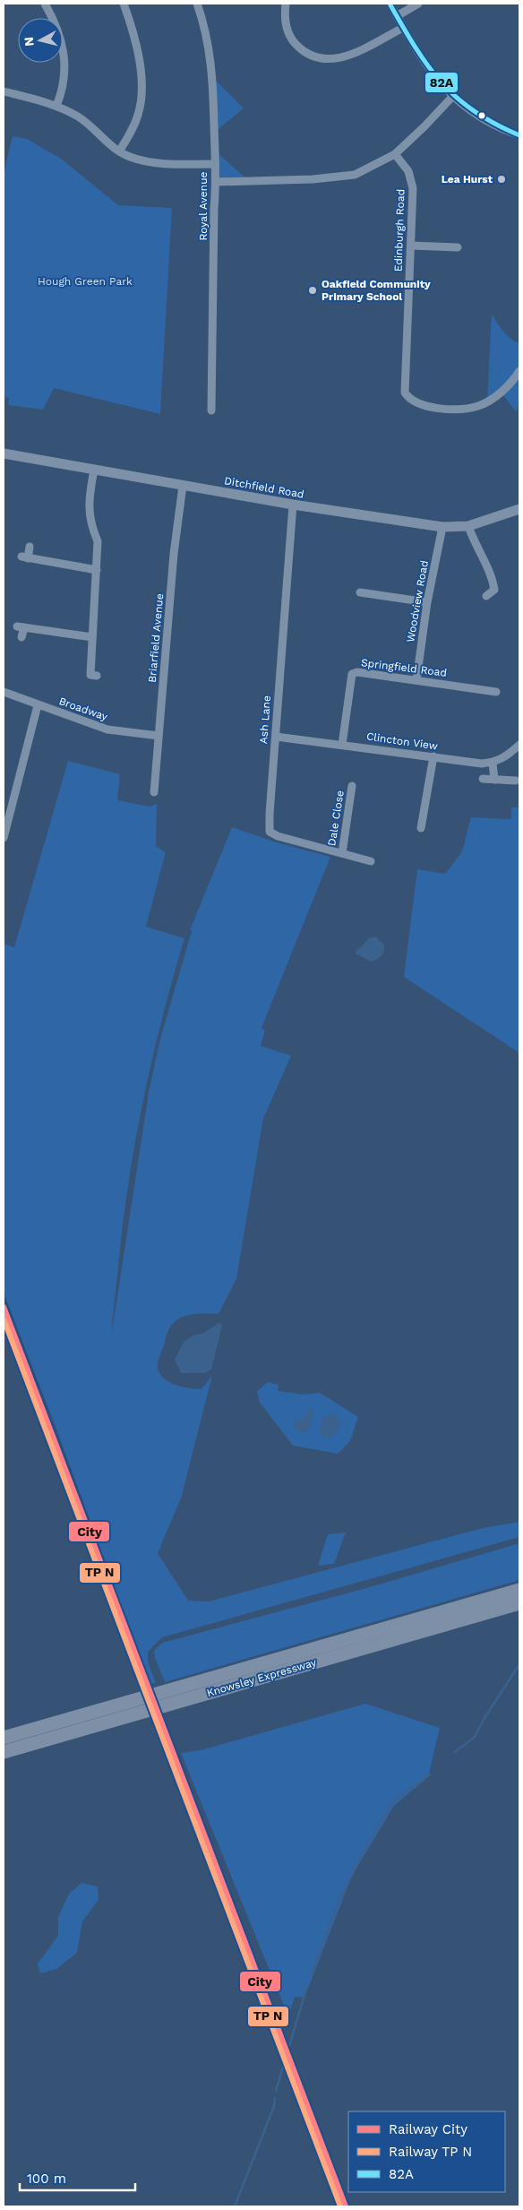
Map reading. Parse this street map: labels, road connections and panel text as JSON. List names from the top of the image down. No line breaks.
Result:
{"streets":{"highway":["Knowsley Expressway"],"street":["Royal Avenue","Edinburgh Road","Ditchfield Road","Woodview Road","Briarfield Avenue","Springfield Road","Broadway","Ash Lane","Clincton View","Dale Close"]},"crossings":[["Ditchfield Road","Woodview Road"],["Ditchfield Road","Briarfield Avenue"],["Ditchfield Road","Ash Lane"],["Woodview Road","Springfield Road"],["Briarfield Avenue","Broadway"],["Springfield Road","Clincton View"],["Ash Lane","Clincton View"],["Ash Lane","Dale Close"]],"parks":["Hough Green Park"],"places":["Lea Hurst","Oakfield Community Primary School"],"lines":["transit line 82A","rail line City"],"legend":["Railway City","Railway TP N","82A"],"scale_bar":"100 m","north":"left"}
